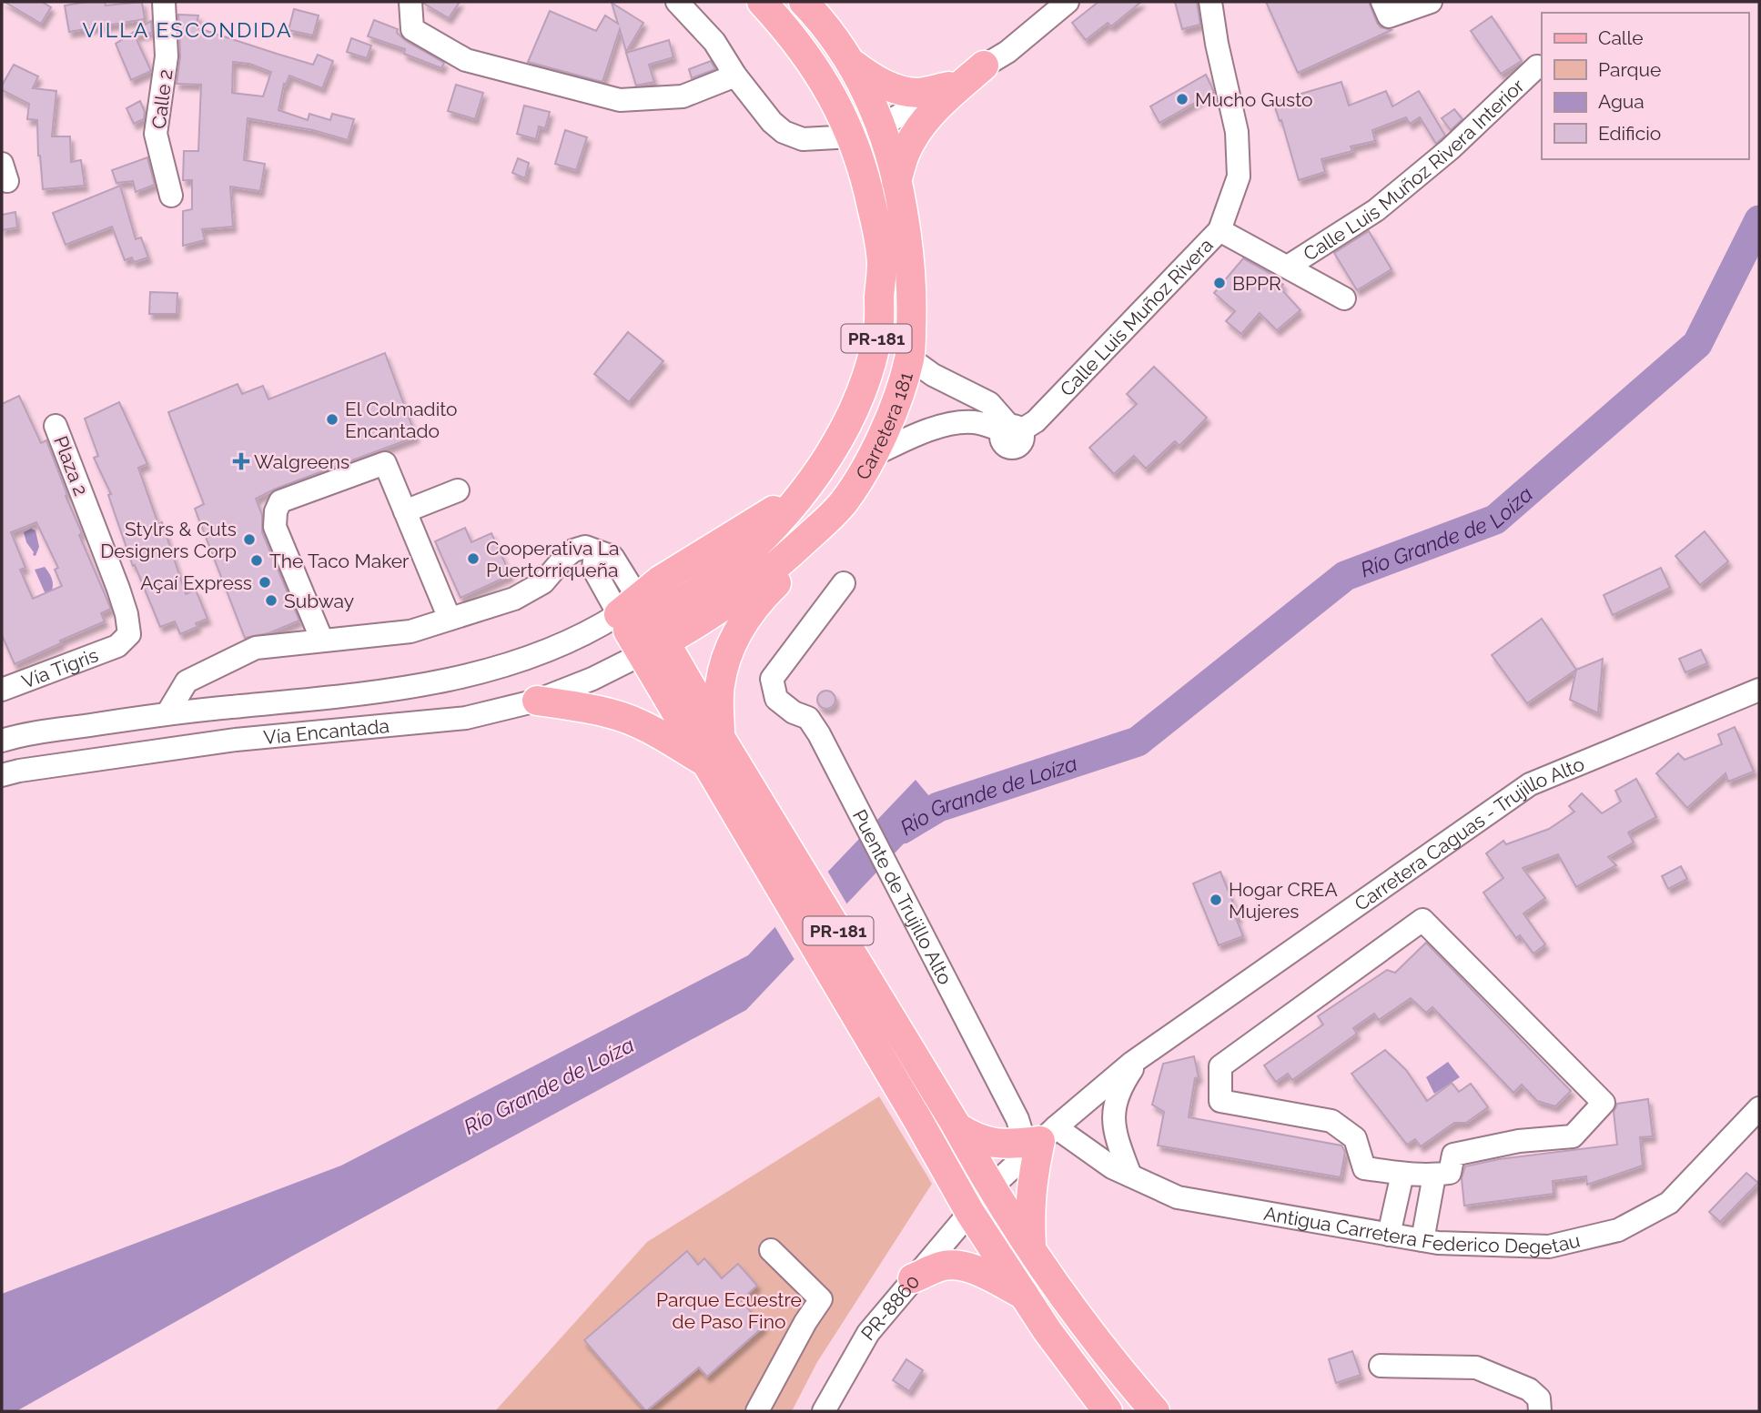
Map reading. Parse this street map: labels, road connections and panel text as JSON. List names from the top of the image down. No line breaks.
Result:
{"streets":{"main road":["PR-181","Carretera 181"],"street":["Calle 2","Calle Luis Muñoz Rivera Interior","Calle Luis Muñoz Rivera","Plaza 2","Vía Tigris","Vía Encantada","Carretera Caguas - Trujillo Alto","Puente de Trujillo Alto","Antigua Carretera Federico Degetau","PR-8860"]},"crossings":[["Calle Luis Muñoz Rivera Interior","Calle Luis Muñoz Rivera"],["PR-181","Carretera 181"],["PR-181","Vía Encantada"],["PR-181","Carretera Caguas - Trujillo Alto"],["PR-181","PR-8860"],["Carretera 181","Vía Encantada"],["Plaza 2","Vía Tigris"],["Carretera Caguas - Trujillo Alto","Puente de Trujillo Alto"],["Carretera Caguas - Trujillo Alto","Antigua Carretera Federico Degetau"],["Carretera Caguas - Trujillo Alto","PR-8860"],["Puente de Trujillo Alto","Antigua Carretera Federico Degetau"]],"districts":["VILLA ESCONDIDA"],"water":["Río Grande de Loíza"],"parks":["Parque Ecuestre de Paso Fino"],"places":{"other":["Mucho Gusto","BPPR","El Colmadito Encantado","Stylrs & Cuts Designers Corp","Cooperativa La Puertorriqueña","The Taco Maker","Açaí Express","Subway","Hogar CREA Mujeres"],"health":["Walgreens"]},"legend":["Calle","Parque","Agua","Edificio"]}
